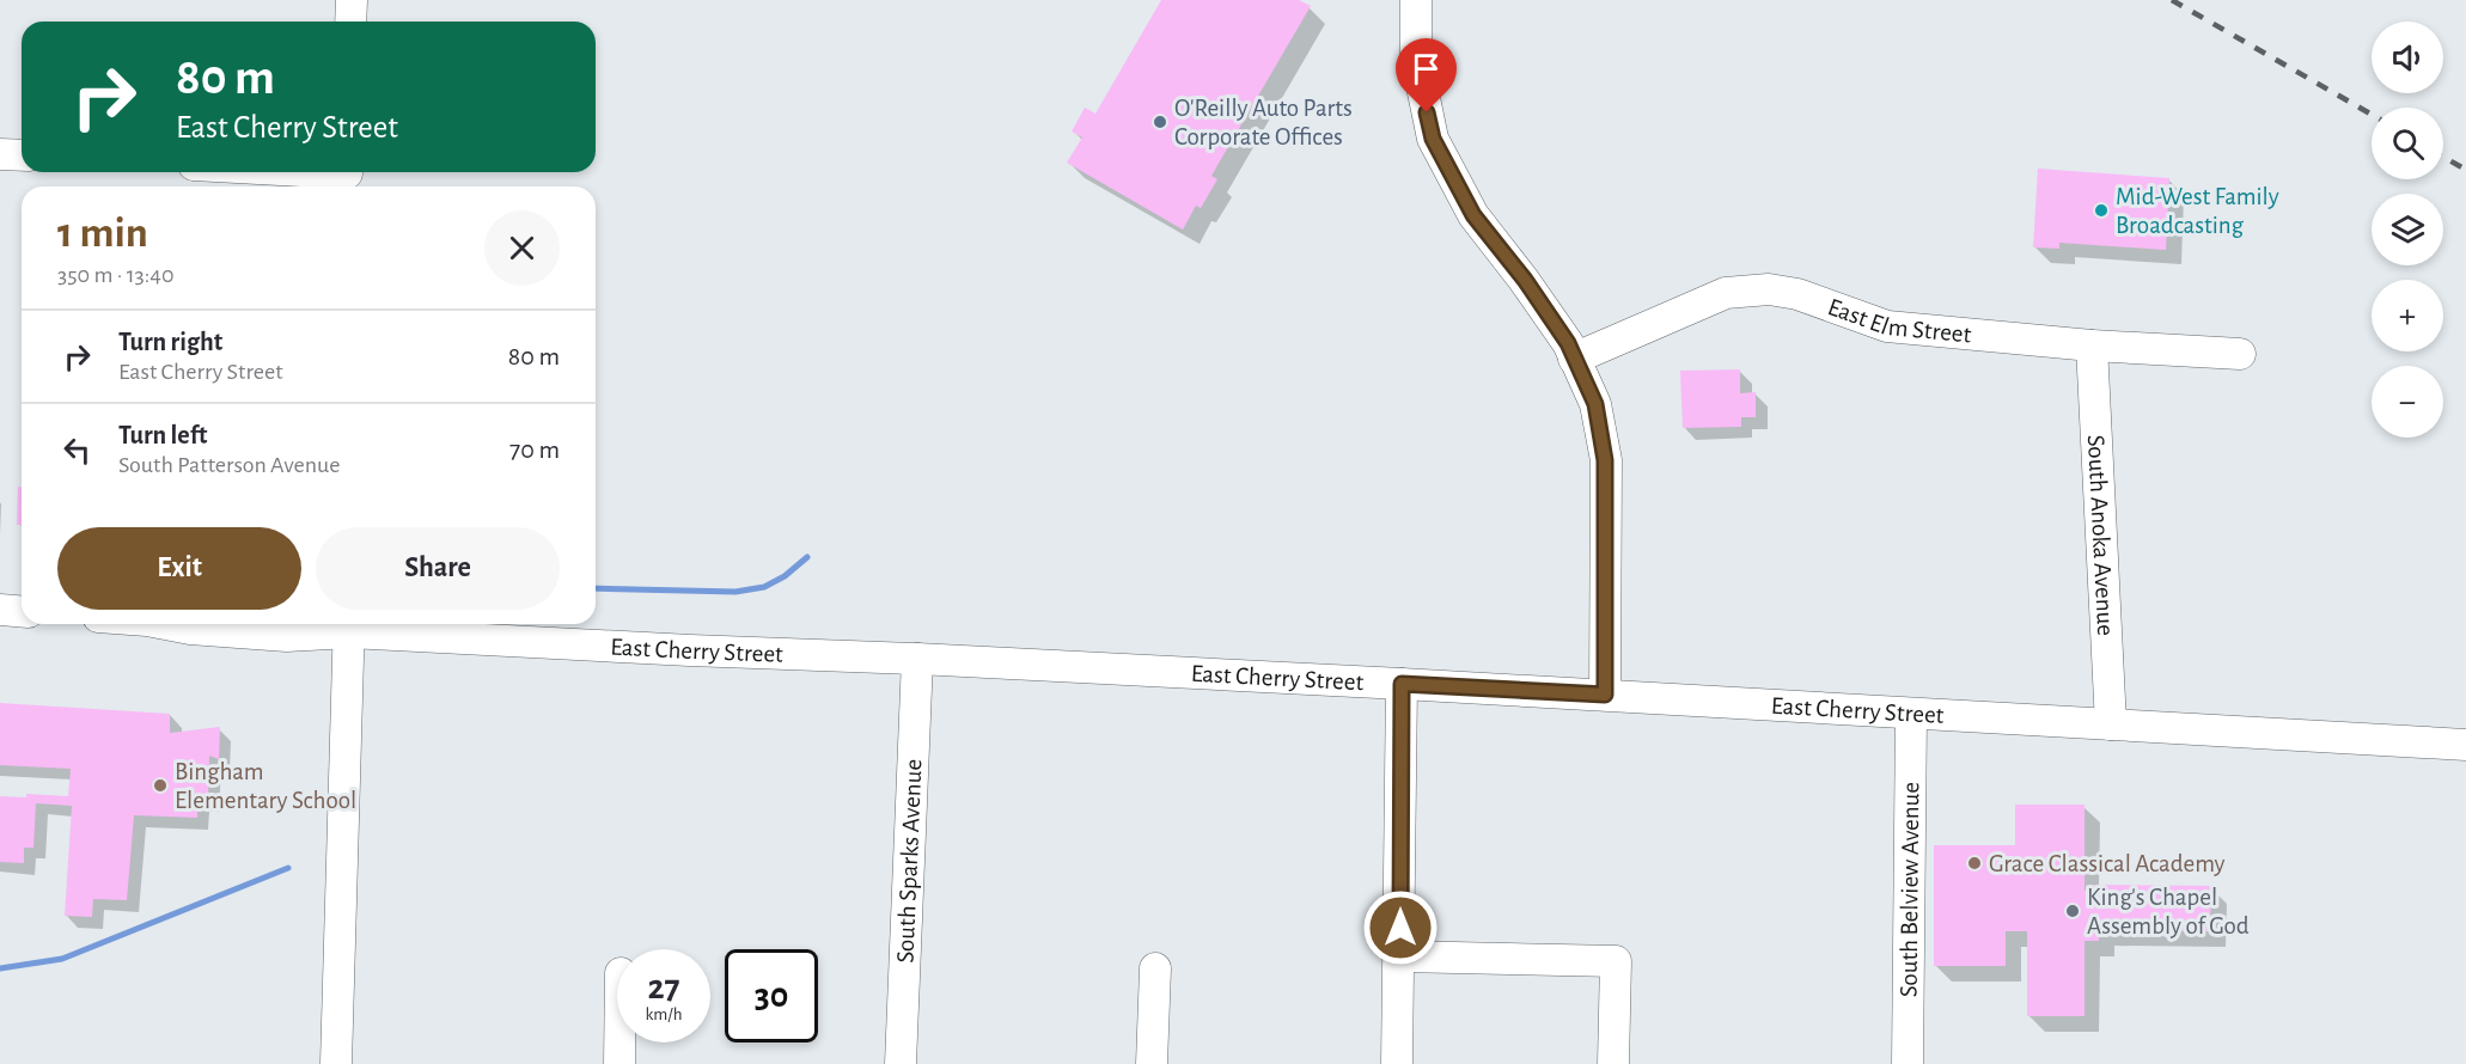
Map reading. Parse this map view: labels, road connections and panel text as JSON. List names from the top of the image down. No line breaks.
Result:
{"streets":{"street":["East Elm Street","South Anoka Avenue","East Cherry Street","South Sparks Avenue","South Belview Avenue"]},"crossings":[["East Elm Street","South Anoka Avenue"],["South Anoka Avenue","East Cherry Street"],["East Cherry Street","South Sparks Avenue"],["East Cherry Street","South Belview Avenue"]],"places":["O'Reilly Auto Parts Corporate Offices","Mid-West Family Broadcasting","Bingham Elementary School","Grace Classical Academy","King's Chapel Assembly of God"],"page":{"map_buttons":["+","−"],"turn":["80 m","East Cherry Street"],"heading":["1 min","350 m · 13:40"],"list":[{"name":"Turn right","note":"East Cherry Street","value":"80 m"},{"name":"Turn left","note":"South Patterson Avenue","value":"70 m"}],"buttons":["Exit","Share"],"speed":"27 km/h","limit":"30"}}
